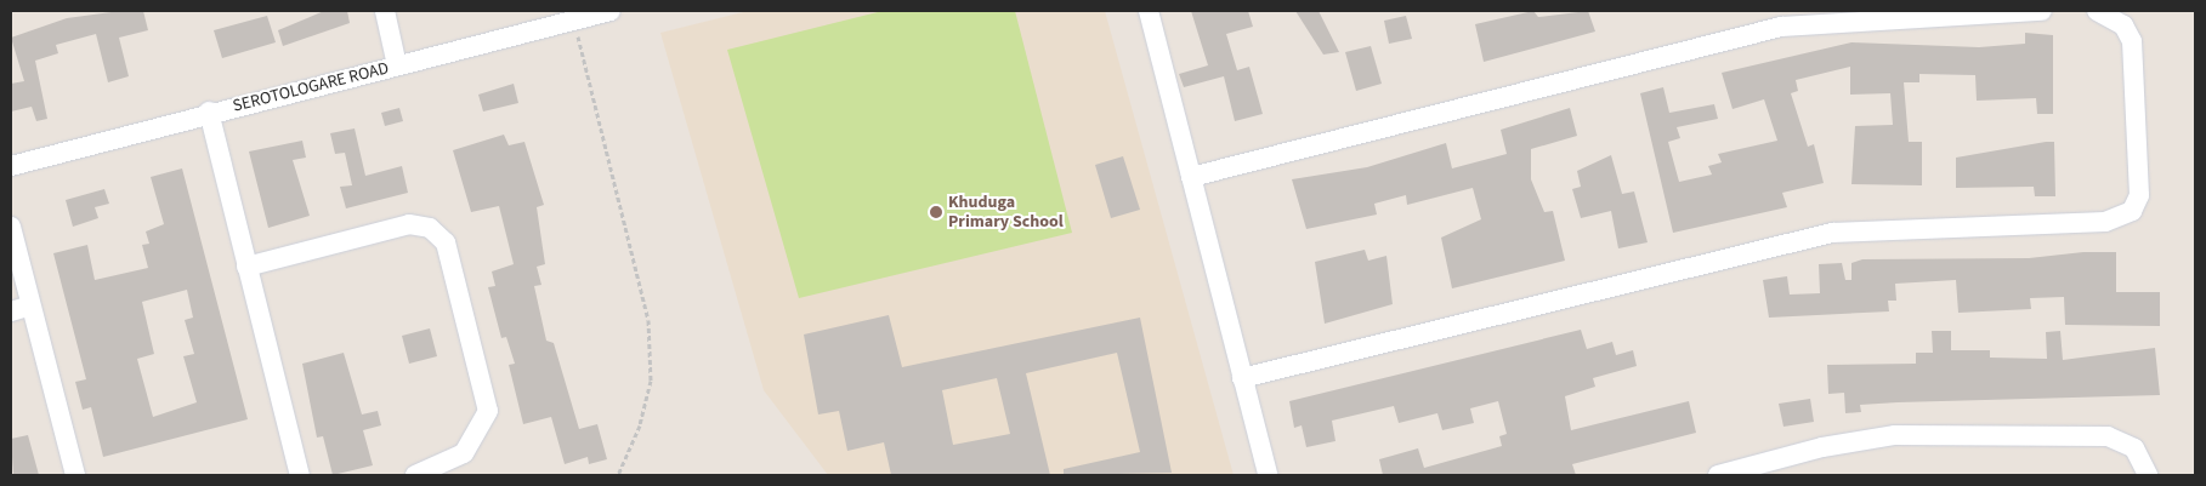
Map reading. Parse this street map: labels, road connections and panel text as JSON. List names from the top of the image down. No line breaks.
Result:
{"streets":{"street":["SEROTOLOGARE ROAD"]},"places":["Khuduga Primary School"]}
